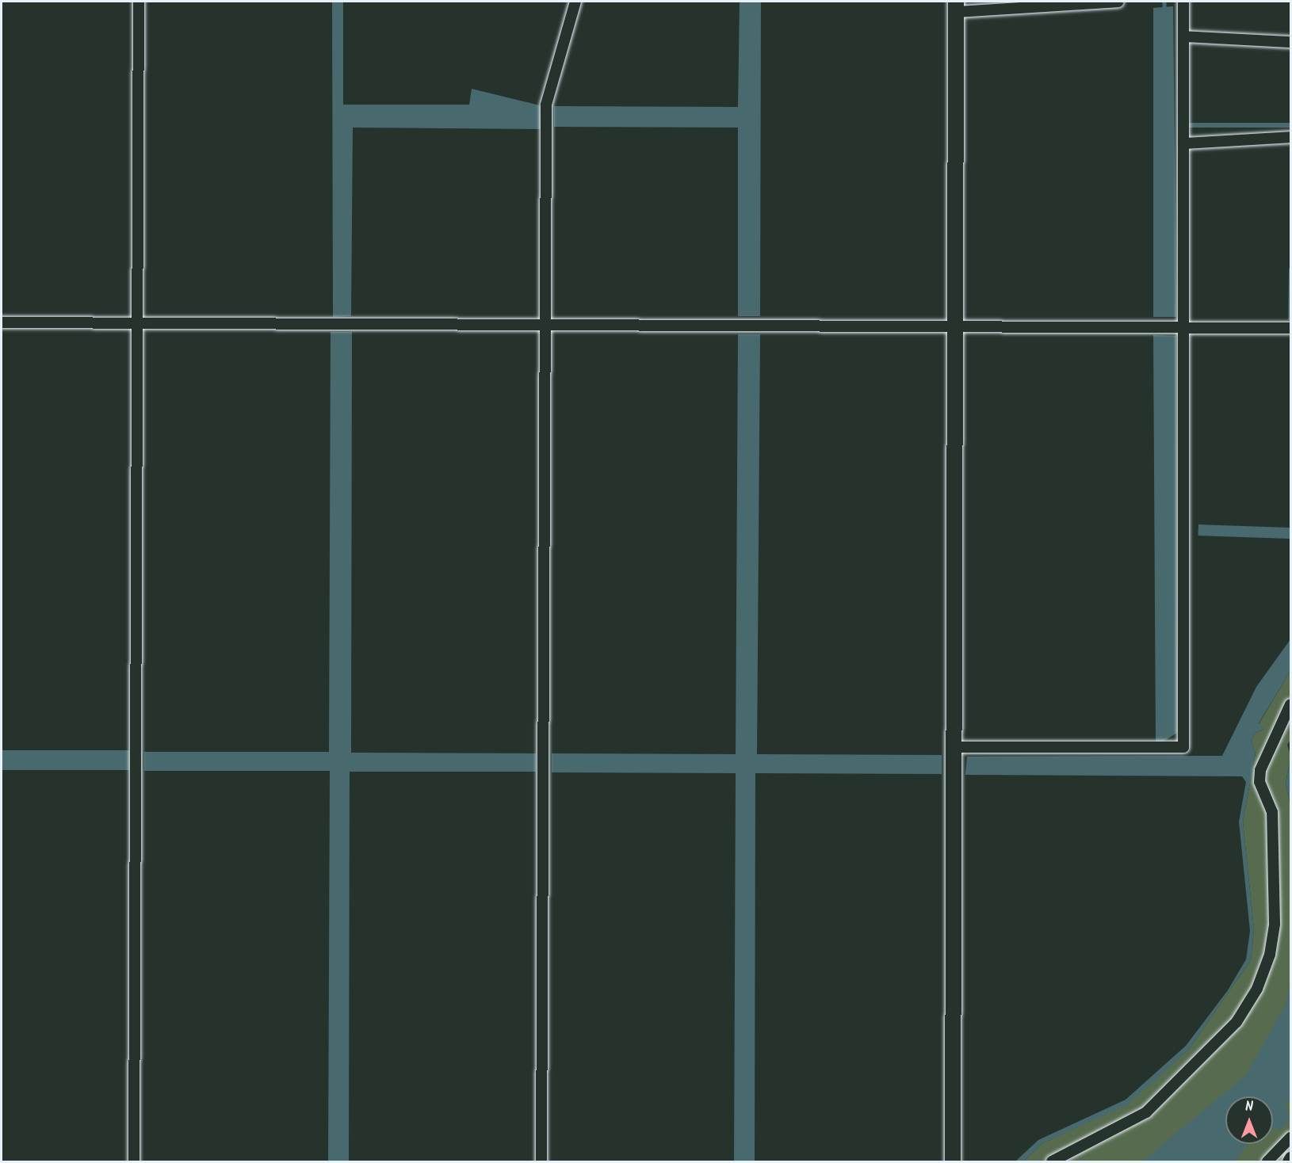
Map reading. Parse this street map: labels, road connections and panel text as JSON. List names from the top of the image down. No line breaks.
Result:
{"north":"top"}
